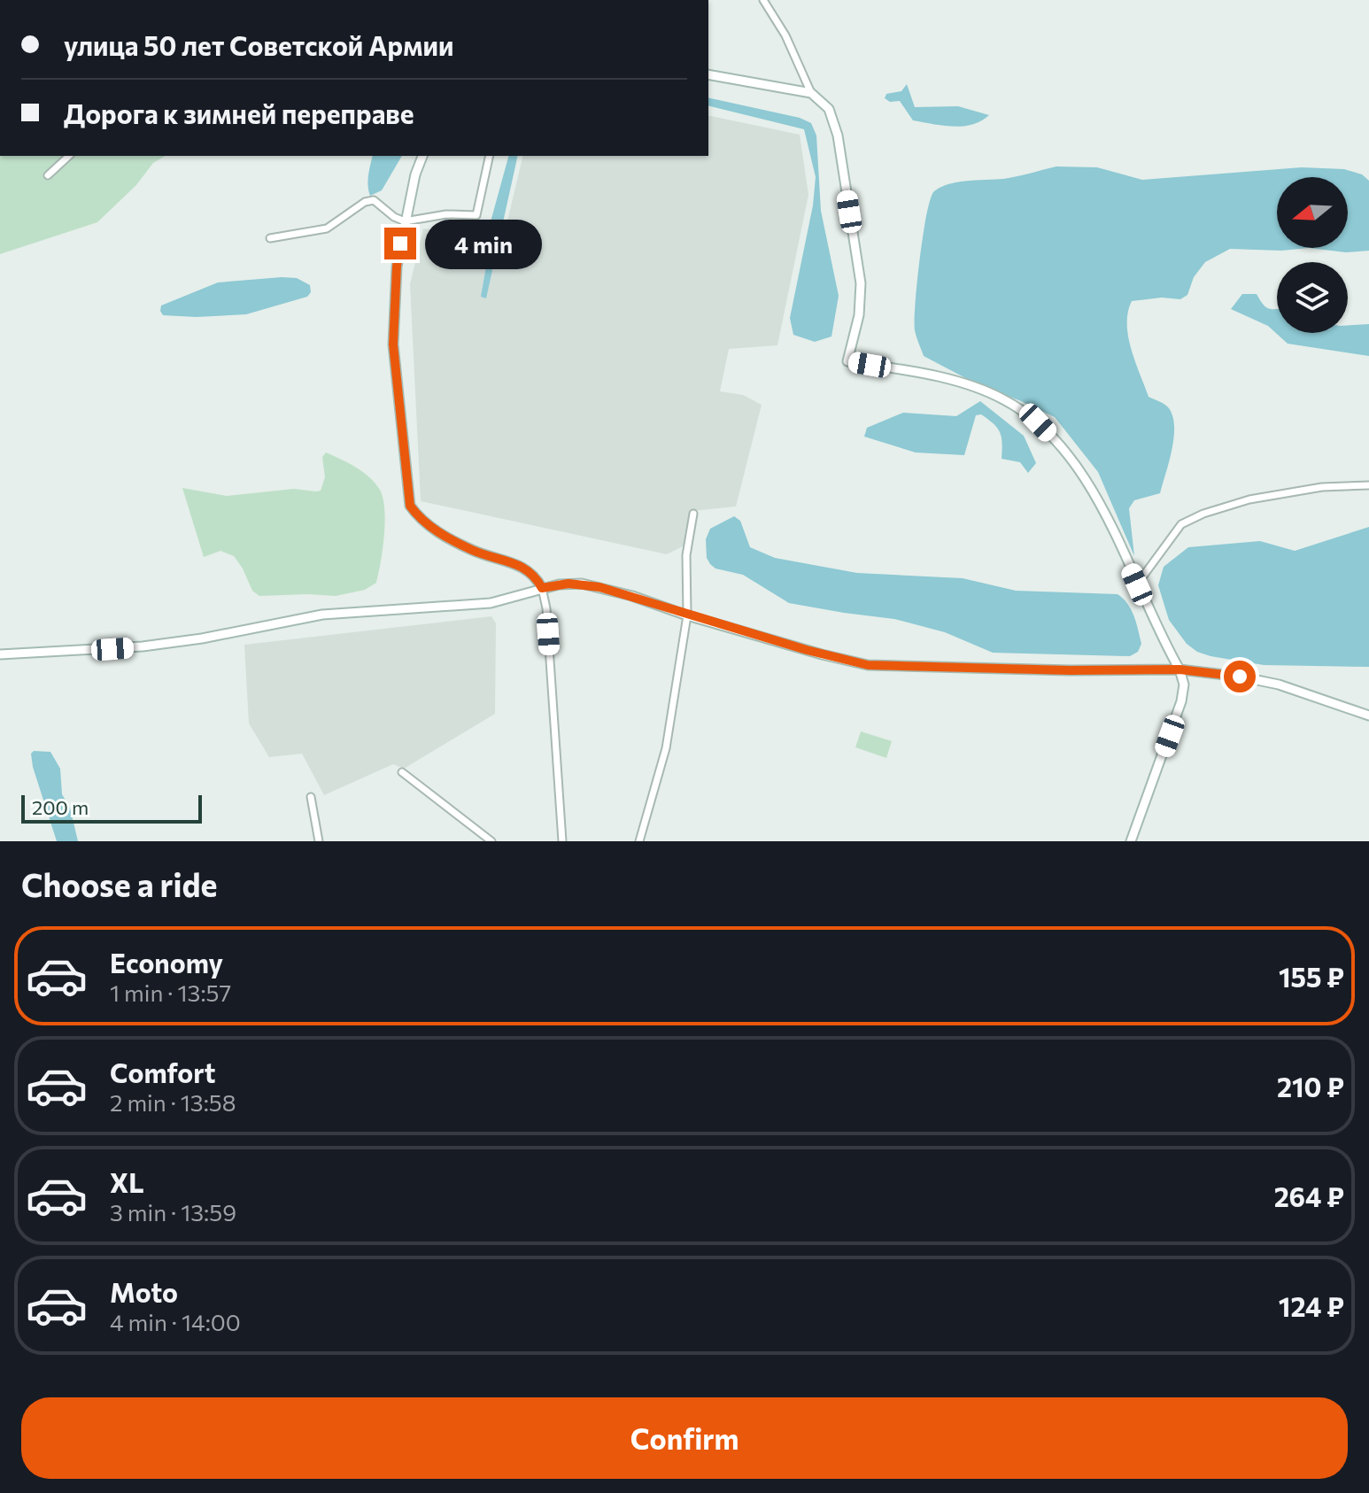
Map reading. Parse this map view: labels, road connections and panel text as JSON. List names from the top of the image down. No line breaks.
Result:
{"scale_bar":"200 m","north":"left","page":{"banner":["улица 50 лет Советской Армии","Дорога к зимней переправе"],"bubble":"4 min","scale":"200 m","heading":"Choose a ride","list":[{"name":"Economy","note":"1 min · 13:57","value":"155 ₽"},{"name":"Comfort","note":"2 min · 13:58","value":"210 ₽"},{"name":"XL","note":"3 min · 13:59","value":"264 ₽"},{"name":"Moto","note":"4 min · 14:00","value":"124 ₽"}],"buttons":"Confirm"}}
